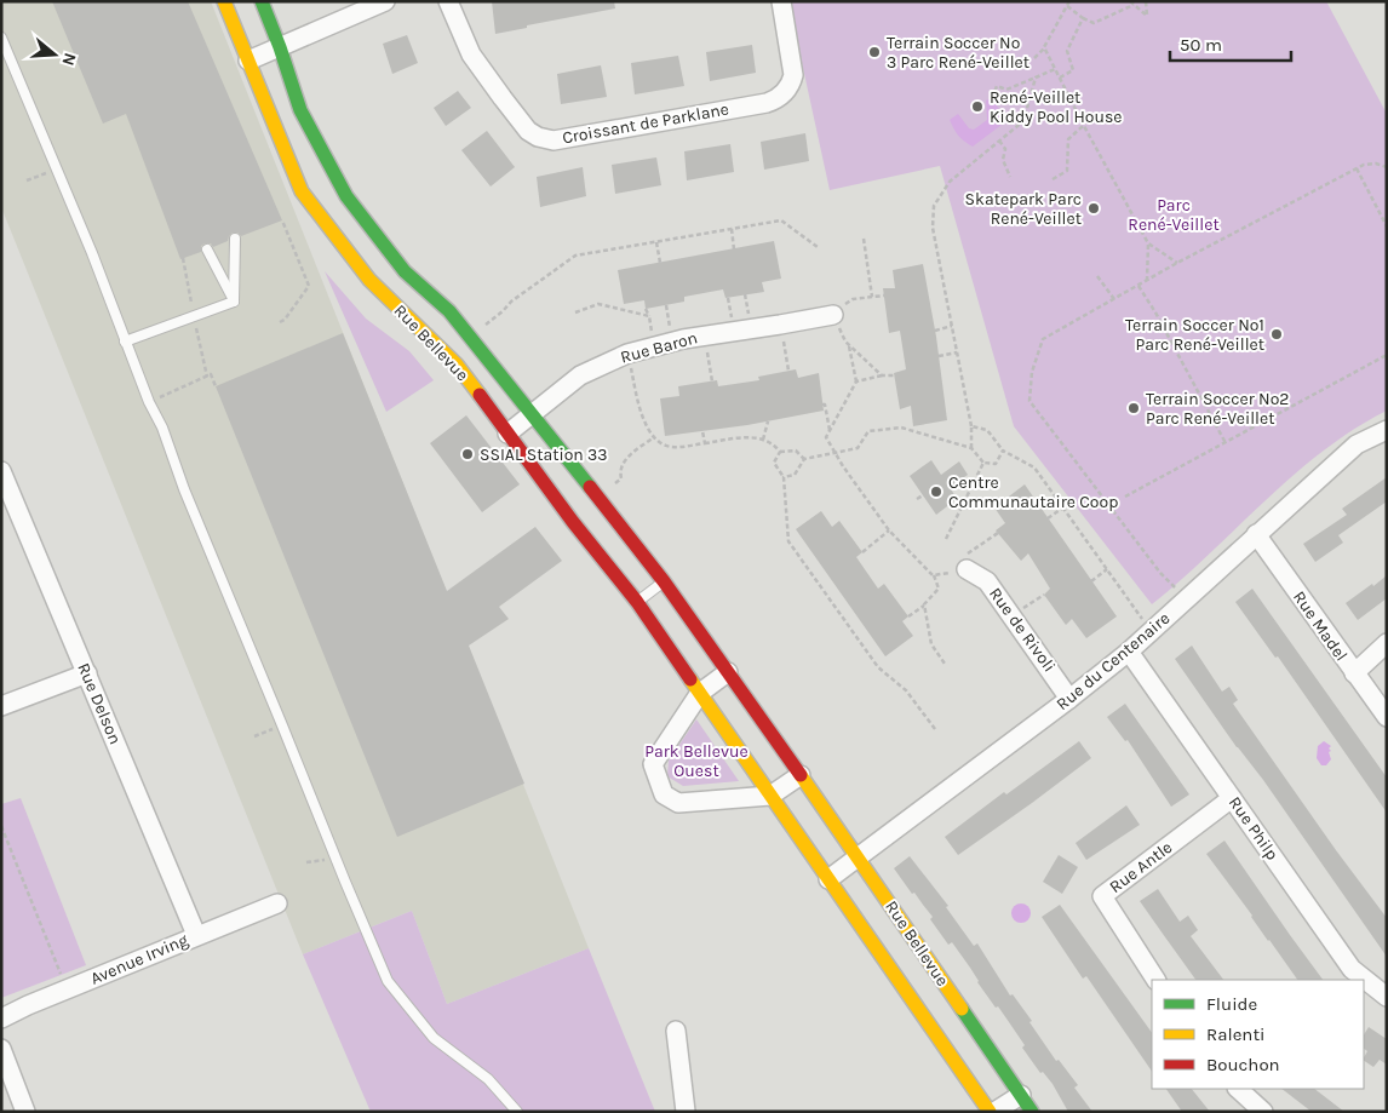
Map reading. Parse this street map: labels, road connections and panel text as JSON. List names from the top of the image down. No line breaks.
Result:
{"streets":{"street":["Croissant de Parklane","Rue Bellevue","Rue Baron","Rue Madel","Rue de Rivoli","Rue du Centenaire","Rue Delson","Rue Philp","Rue Antle","Avenue Irving"]},"crossings":[["Rue Bellevue","Rue Baron"],["Rue Bellevue","Rue du Centenaire"],["Rue Madel","Rue du Centenaire"],["Rue de Rivoli","Rue du Centenaire"],["Rue du Centenaire","Rue Philp"],["Rue Delson","Avenue Irving"],["Rue Philp","Rue Antle"]],"parks":["Parc René-Veillet","Park Bellevue Ouest"],"places":["Terrain Soccer No 3 Parc René-Veillet","René-Veillet Kiddy Pool House","Skatepark Parc René-Veillet","Terrain Soccer No1 Parc René-Veillet","Terrain Soccer No2 Parc René-Veillet","SSIAL Station 33","Centre Communautaire Coop"],"legend":["Fluide","Ralenti","Bouchon"],"scale_bar":"50 m","north":"right"}
